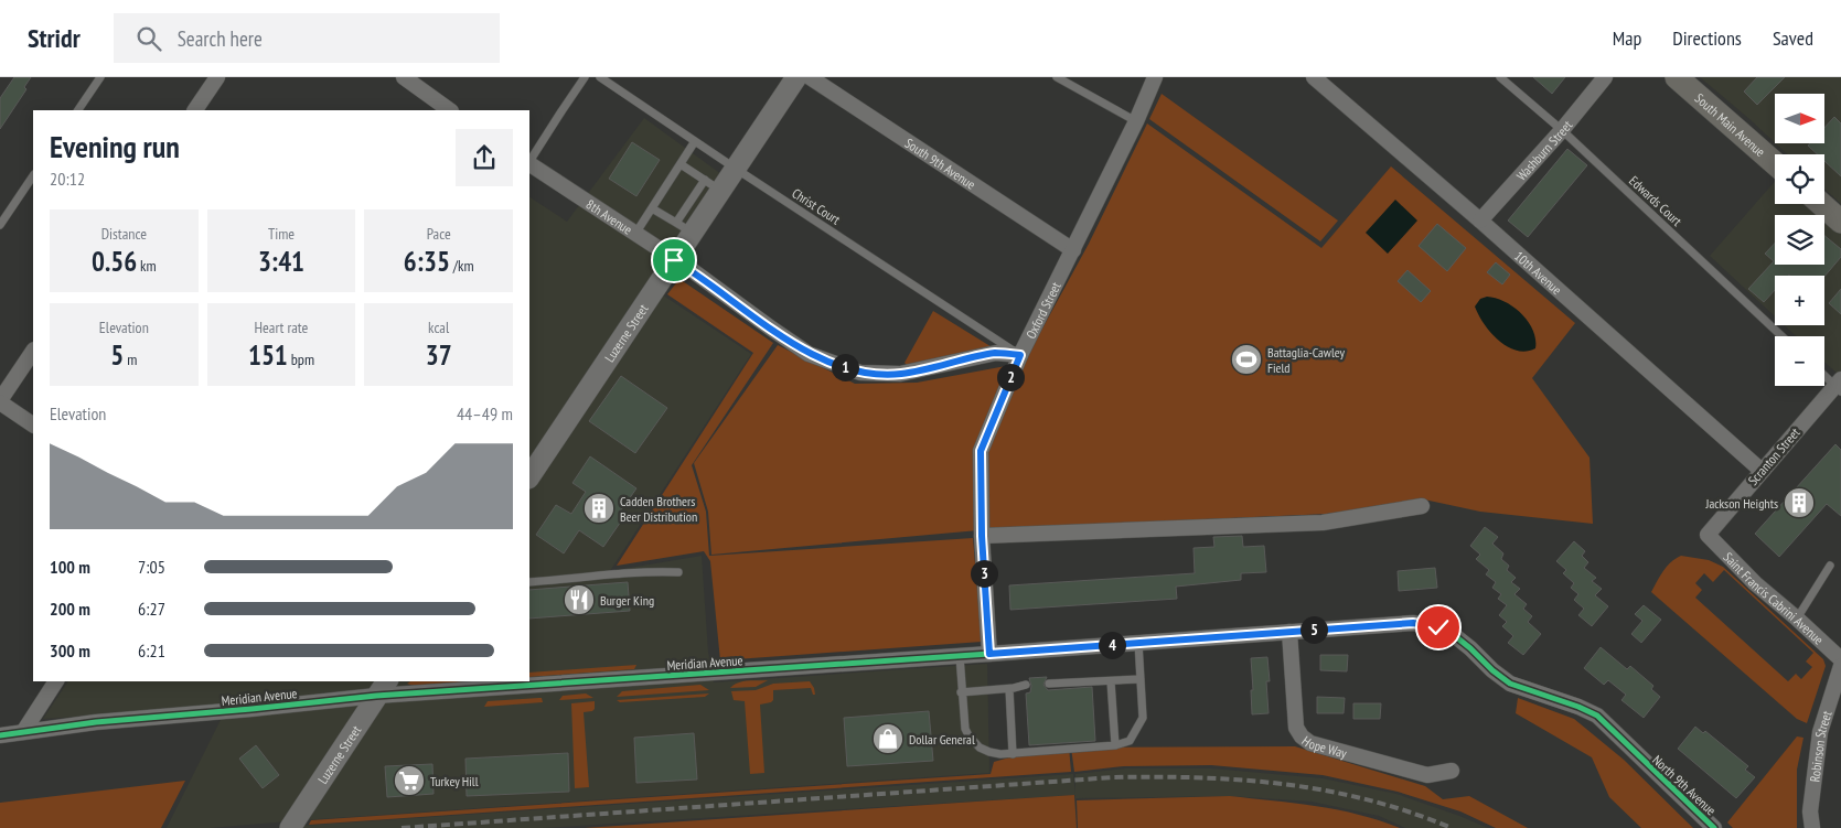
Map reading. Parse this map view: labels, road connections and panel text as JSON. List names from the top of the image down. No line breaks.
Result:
{"streets":{"main road":["South Main Avenue"],"street":["Washburn Street","South 9th Avenue","8th Avenue","10th Avenue","Oxford Street","Luzerne Street","Scranton Street","Saint Francis Cabrini Avenue","Meridian Avenue","Hope Way","Robinson Street","North 9th Avenue"],"lane":["Edwards Court","Christ Court"]},"crossings":[["Washburn Street","Edwards Court"],["Washburn Street","10th Avenue"],["South 9th Avenue","Oxford Street"],["Christ Court","8th Avenue"],["Christ Court","Oxford Street"],["Christ Court","Luzerne Street"],["8th Avenue","Oxford Street"],["8th Avenue","Luzerne Street"],["10th Avenue","Scranton Street"],["Oxford Street","Meridian Avenue"],["Luzerne Street","Meridian Avenue"],["Scranton Street","Saint Francis Cabrini Avenue"],["Meridian Avenue","Hope Way"],["Meridian Avenue","North 9th Avenue"]],"places":{"sports":["Battaglia-Cawley Field"],"building":["Jackson Heights","Cadden Brothers Beer Distribution"],"restaurant":["Burger King"],"shop":["Dollar General"],"supermarket":["Turkey Hill"]},"north":"right","page":{"header":"Stridr","search":"Search here","nav":["Map","Directions","Saved"],"map_buttons":["+","−"],"heading":["Evening run","20:12"],"stats":[["Distance","0.56 km"],["Time","3:41"],["Pace","6:35 /km"],["Elevation","5 m"],["Heart rate","151 bpm"],["kcal","37"]],"pins":["1","2","3","5","4"],"chart":["Elevation","44–49 m"],"list":[{"name":"100 m","note":"7:05"},{"name":"200 m","note":"6:27"},{"name":"300 m","note":"6:21"}]}}
